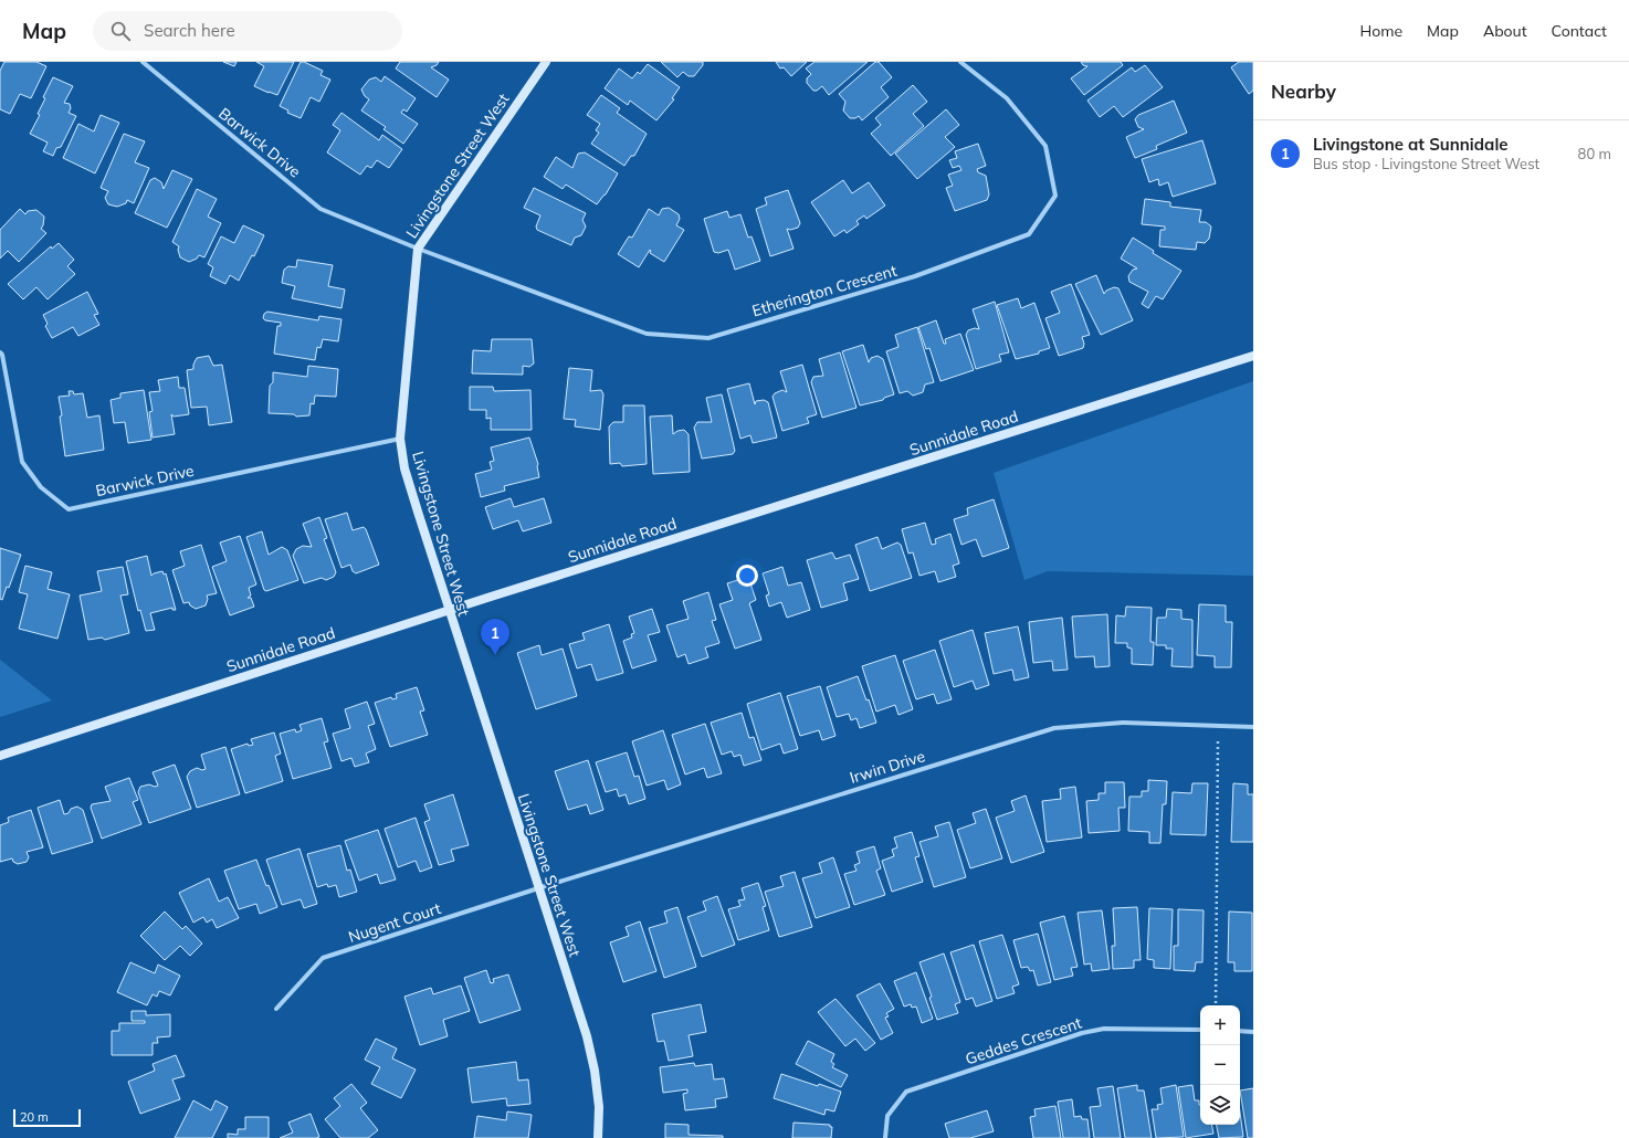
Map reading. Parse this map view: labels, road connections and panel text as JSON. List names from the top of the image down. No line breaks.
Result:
{"streets":{"main road":["Livingstone Street West","Sunnidale Road"],"street":["Barwick Drive","Etherington Crescent","Irwin Drive","Nugent Court","Geddes Crescent"]},"crossings":[["Barwick Drive","Livingstone Street West"],["Barwick Drive","Etherington Crescent"],["Livingstone Street West","Etherington Crescent"],["Livingstone Street West","Sunnidale Road"],["Livingstone Street West","Irwin Drive"],["Livingstone Street West","Nugent Court"],["Irwin Drive","Nugent Court"]],"scale_bar":"20 m","page":{"header":"Map","search":"Search here","nav":["Home","Map","About","Contact"],"heading":"Nearby","list":[{"mark":"1","name":"Livingstone at Sunnidale","note":"Bus stop · Livingstone Street West","value":"80 m"}],"pins":"1","map_buttons":["+","−"],"scale":"20 m"}}
